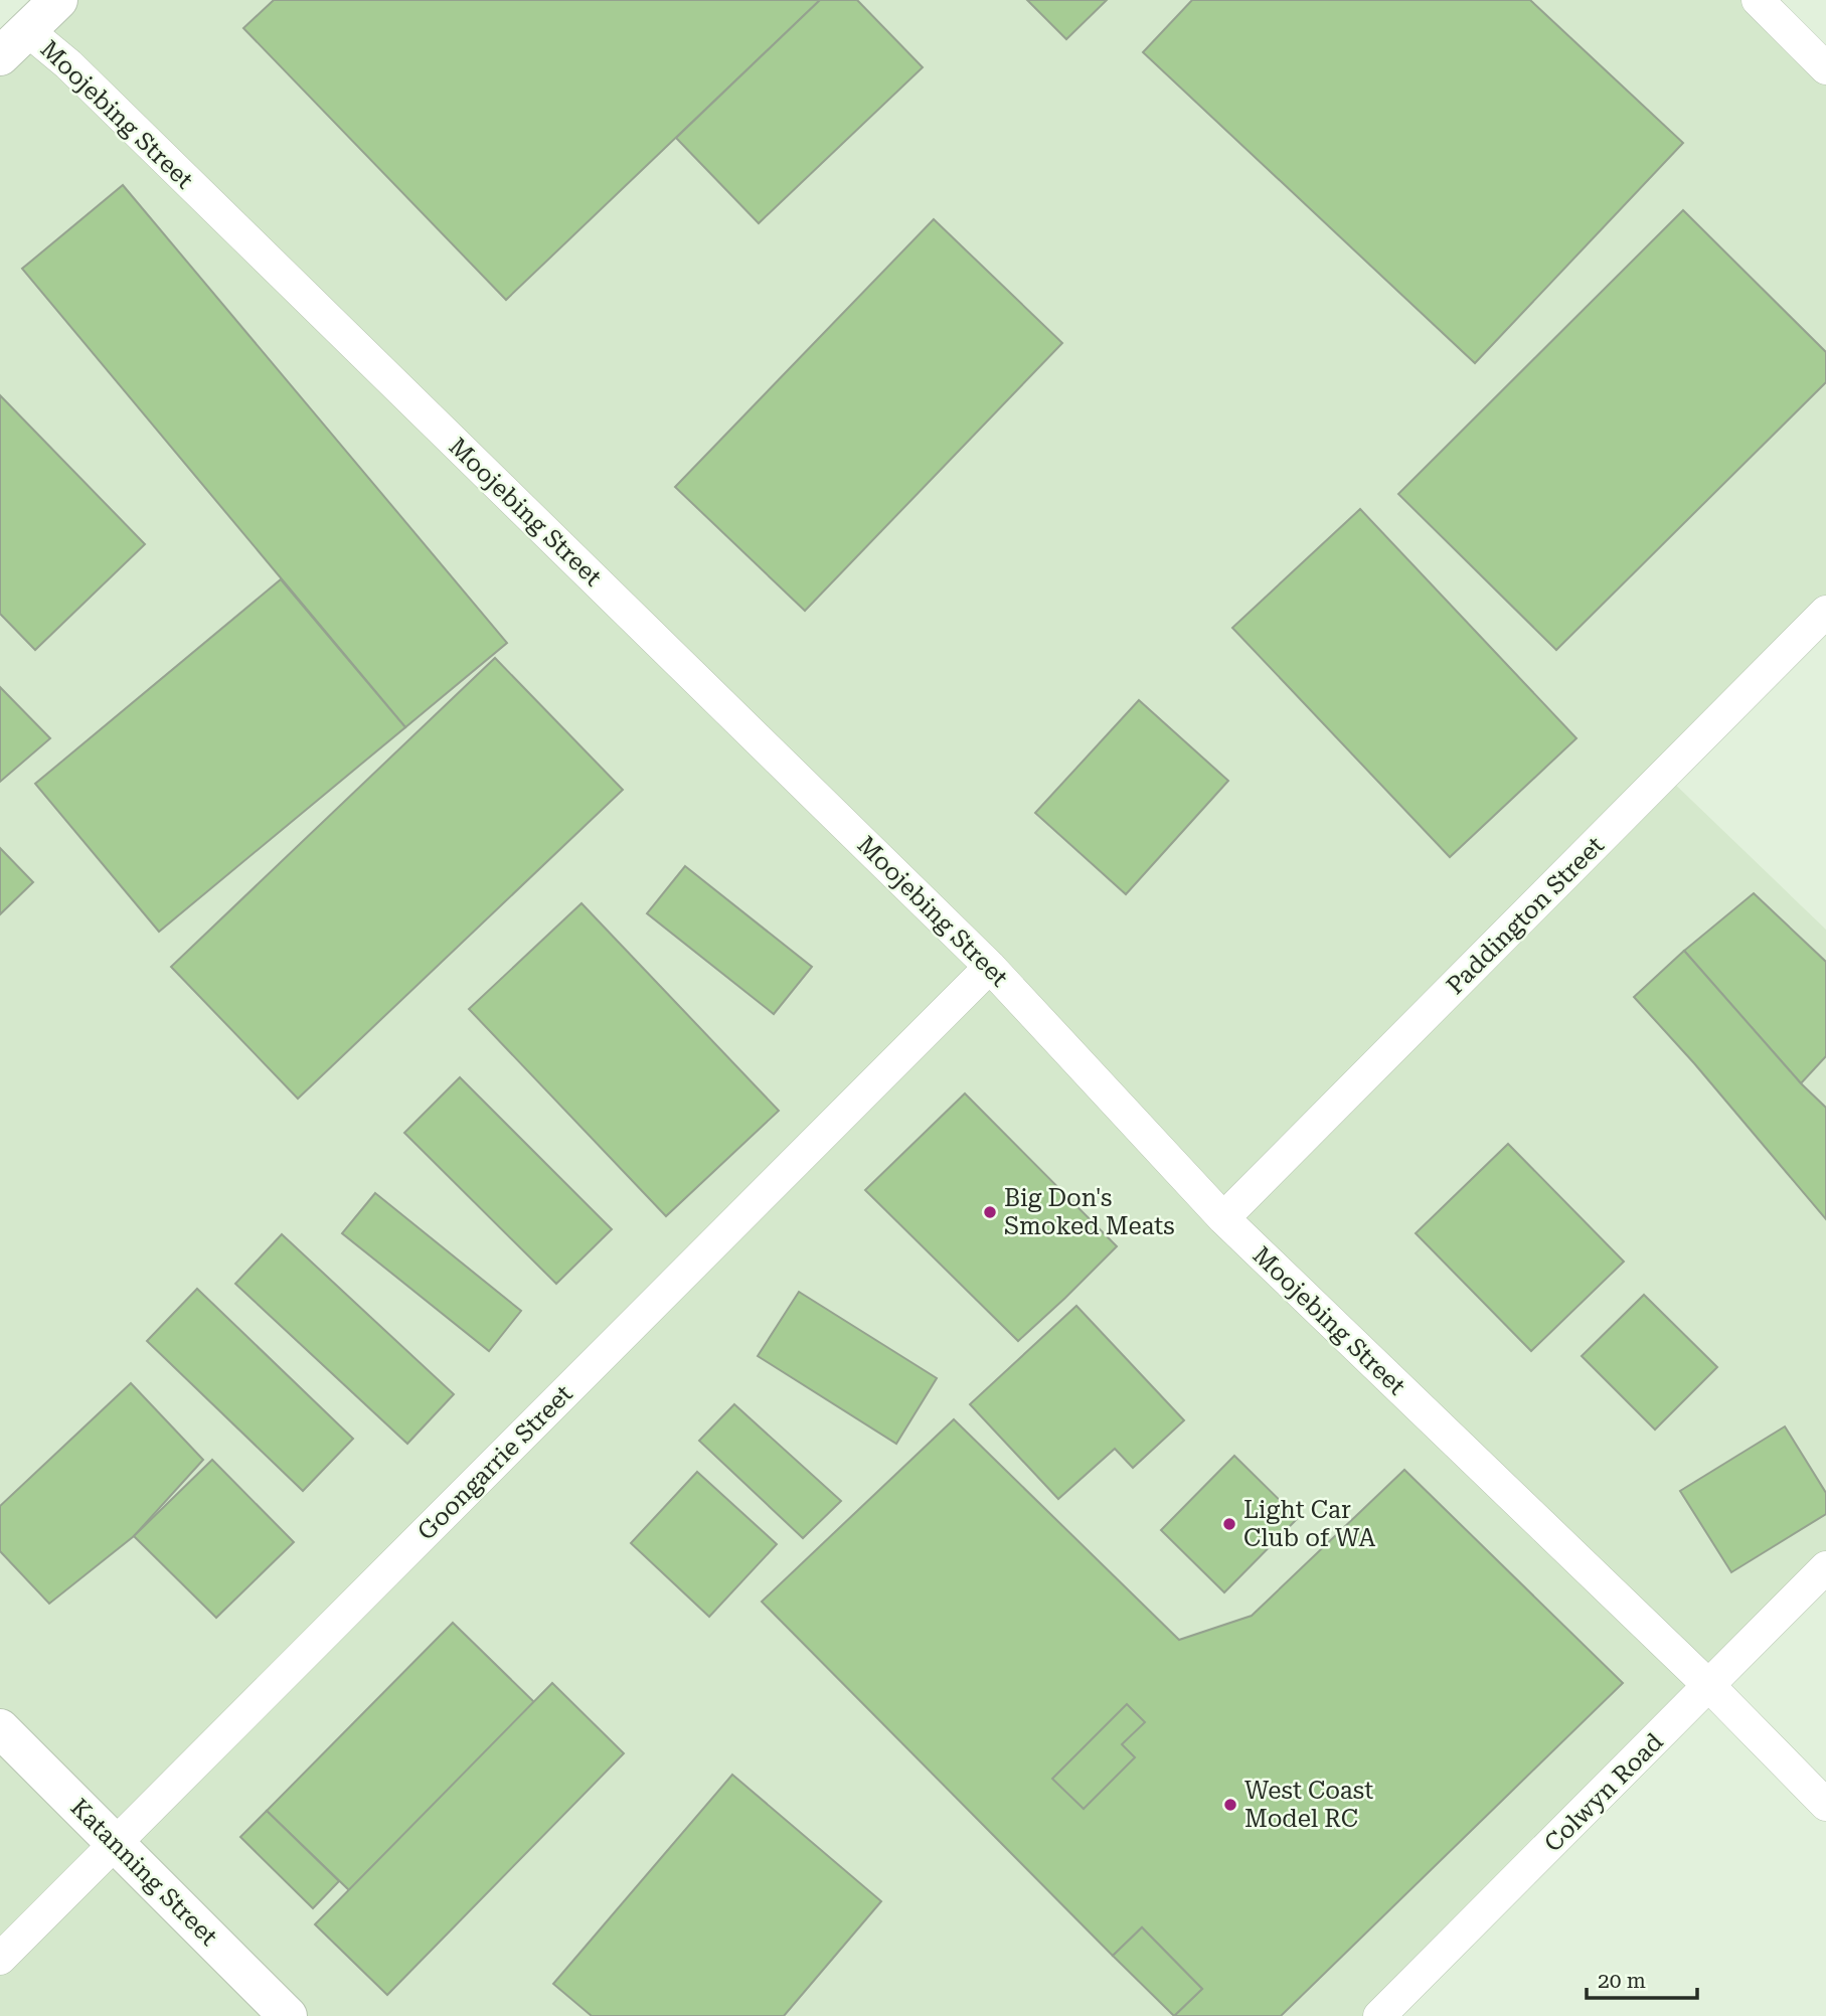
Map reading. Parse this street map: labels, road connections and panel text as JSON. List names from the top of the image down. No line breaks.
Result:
{"streets":{"main road":["Katanning Street"],"street":["Moojebing Street","Paddington Street","Goongarrie Street","Colwyn Road"]},"crossings":[["Moojebing Street","Paddington Street"],["Moojebing Street","Goongarrie Street"],["Moojebing Street","Colwyn Road"],["Goongarrie Street","Katanning Street"]],"places":["Big Don's Smoked Meats","Light Car Club of WA","West Coast Model RC"],"scale_bar":"20 m"}
